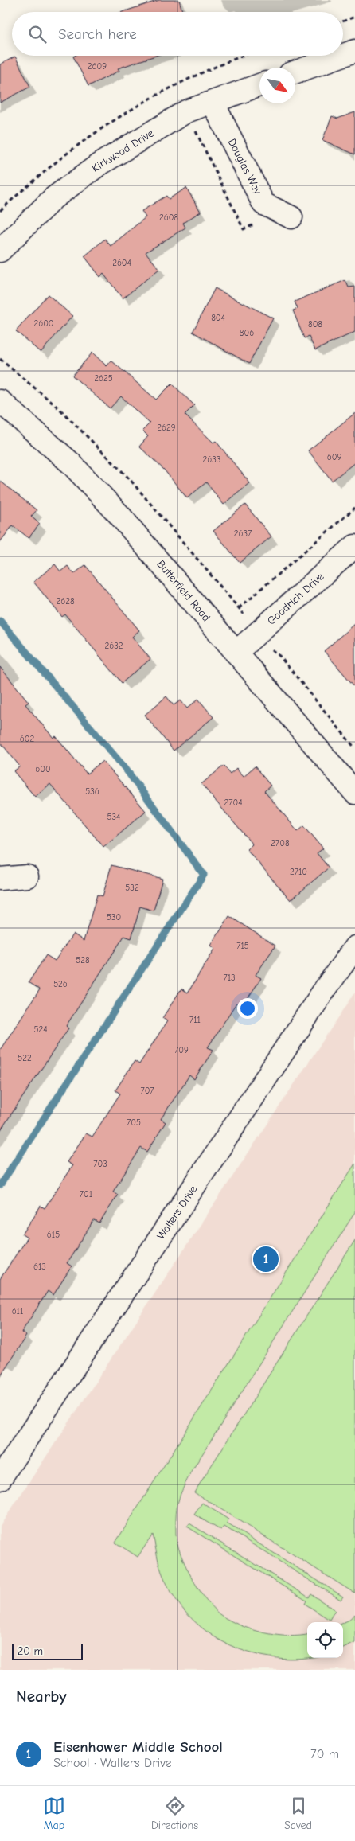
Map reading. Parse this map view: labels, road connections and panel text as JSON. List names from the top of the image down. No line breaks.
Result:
{"streets":{"street":["Kirkwood Drive","Douglas Way","Butterfield Road","Goodrich Drive","Walters Drive"]},"crossings":[["Kirkwood Drive","Douglas Way"],["Butterfield Road","Goodrich Drive"]],"house_numbers":["2609","2608","2604","804","2600","808","806","2625","2629","609","2633","2637","2628","2632","602","600","536","2704","534","2708","2710","532","530","715","528","713","526","711","524","709","522","707","705","703","701","615","613","611"],"scale_bar":"20 m","north":"bottom right","page":{"search":"Search here","pins":"1","scale":"20 m","heading":"Nearby","list":[{"mark":"1","name":"Eisenhower Middle School","note":"School · Walters Drive","value":"70 m"}],"nav":["Map","Directions","Saved"]}}
